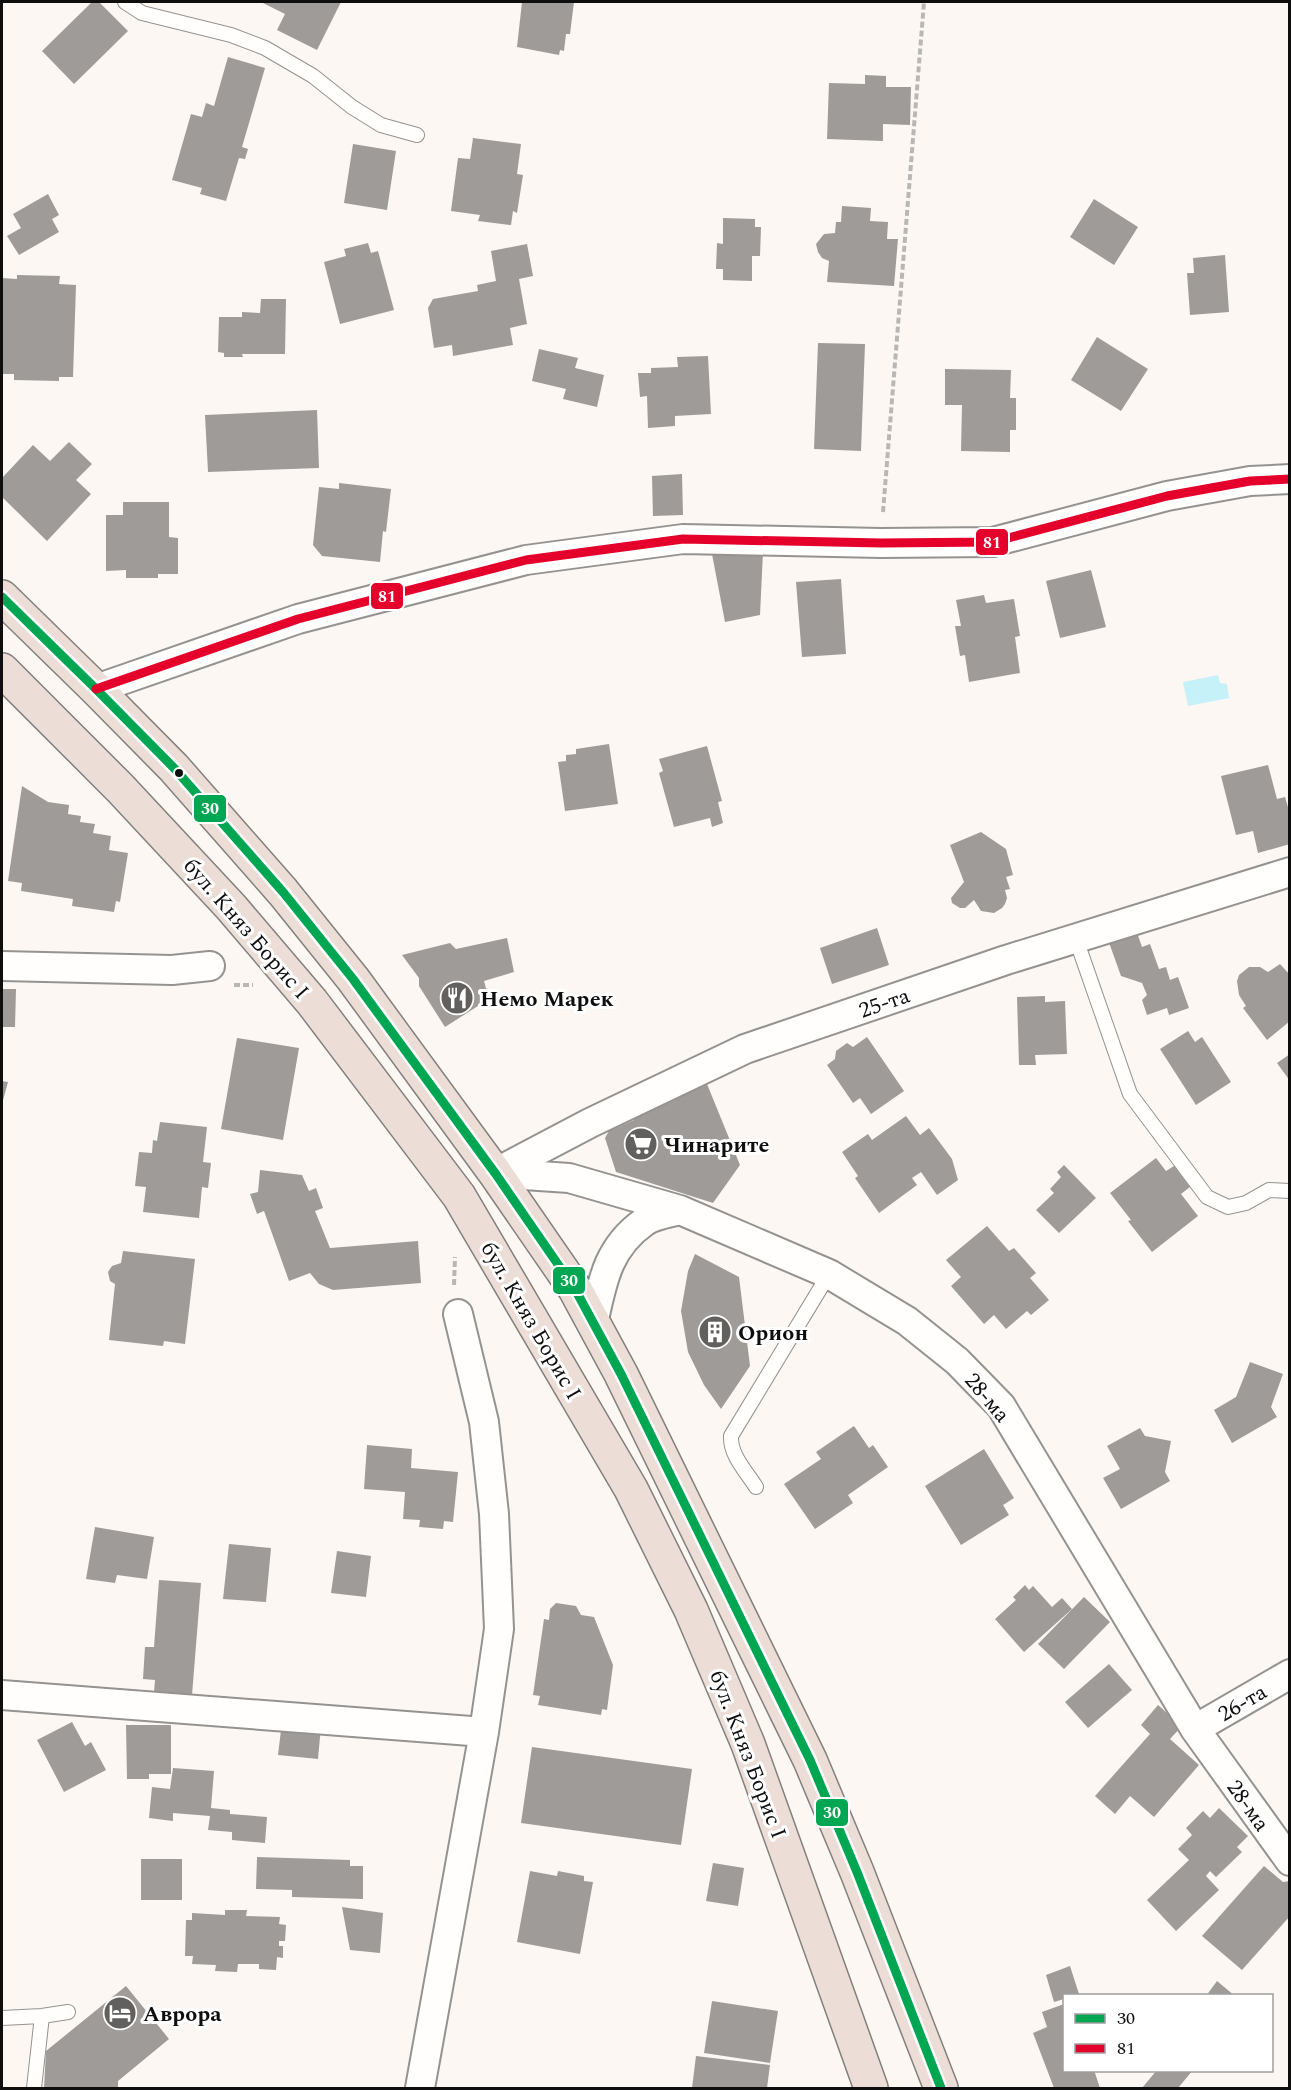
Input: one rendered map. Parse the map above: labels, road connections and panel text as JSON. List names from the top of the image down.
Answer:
{
  "streets": {
    "highway": ["бул. Княз Борис I"],
    "street": ["25-та", "28-ма", "26-та"]
  },
  "crossings": [
    ["бул. Княз Борис I", "25-та"],
    ["бул. Княз Борис I", "28-ма"],
    ["25-та", "28-ма"],
    ["28-ма", "26-та"]
  ],
  "places": {
    "restaurant": ["Немо Марек"],
    "supermarket": ["Чинарите"],
    "building": ["Орион"],
    "hotel": ["Аврора"]
  },
  "lines": ["transit line 81", "transit line 30"],
  "legend": ["30", "81"]
}
